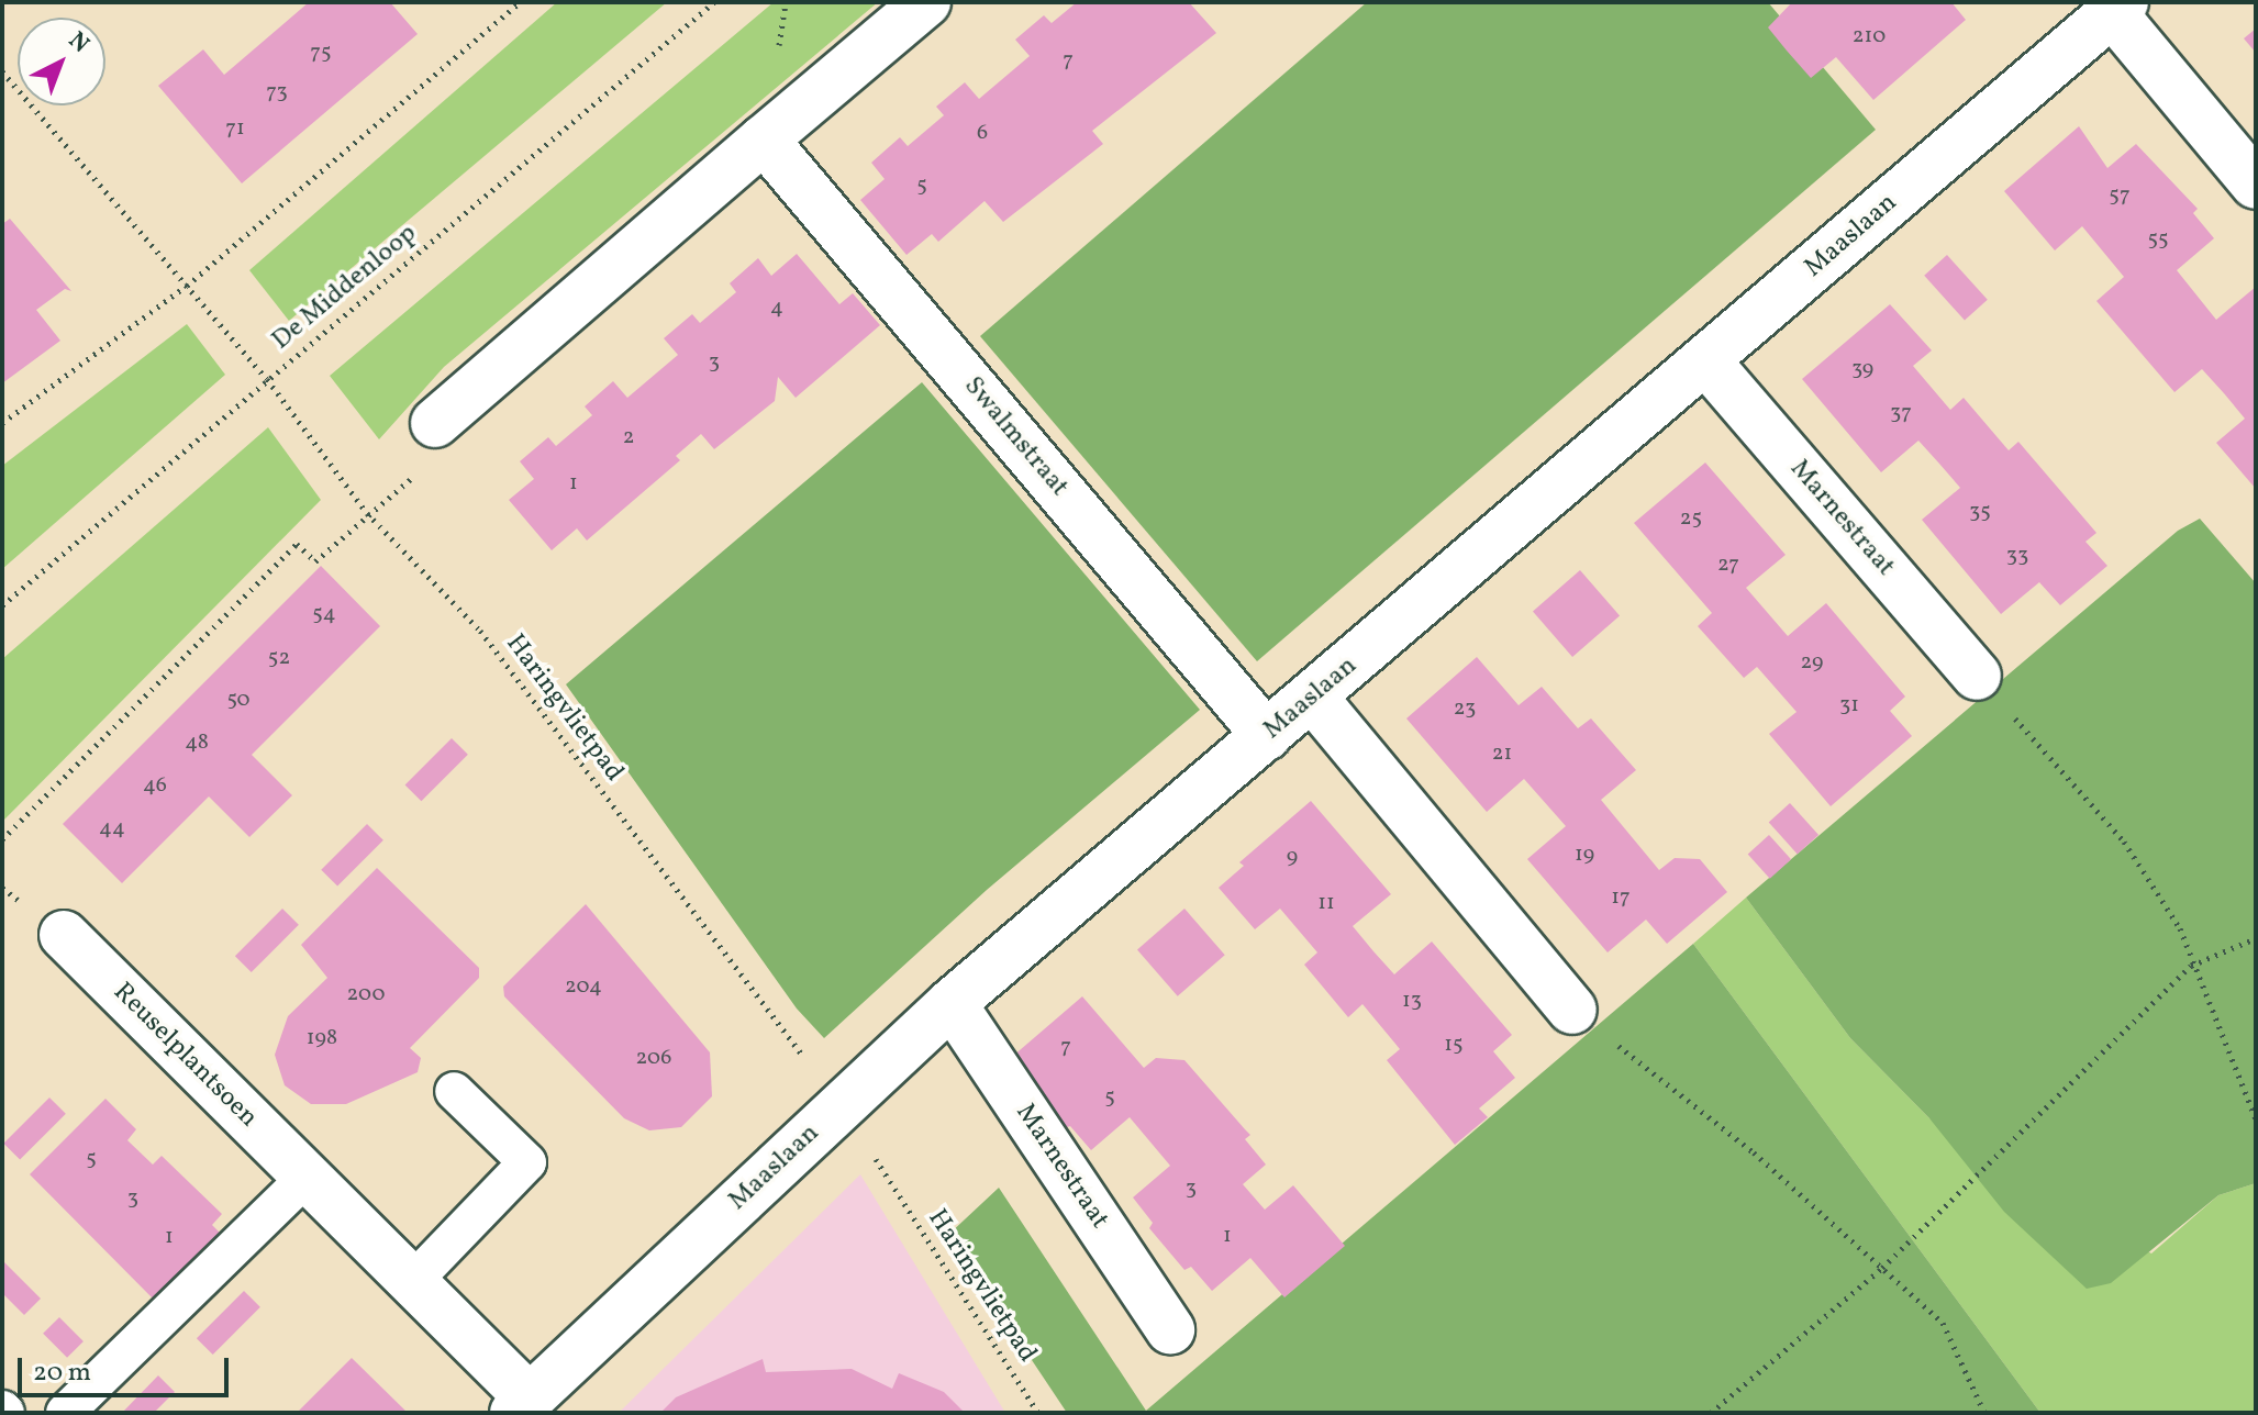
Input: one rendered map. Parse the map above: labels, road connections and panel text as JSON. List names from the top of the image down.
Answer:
{
  "streets": {
    "street": [
      "Maaslaan",
      "Swalmstraat",
      "Marnestraat",
      "Reuselplantsoen"
    ],
    "path": ["De Middenloop", "Haringvlietpad"]
  },
  "crossings": [
    ["Maaslaan", "Swalmstraat"],
    ["Maaslaan", "Marnestraat"],
    ["Maaslaan", "Haringvlietpad"],
    ["Maaslaan", "Reuselplantsoen"],
    ["De Middenloop", "Haringvlietpad"]
  ],
  "house_numbers": [
    "210",
    "75",
    "7",
    "73",
    "71",
    "6",
    "5",
    "57",
    "55",
    "4",
    "3",
    "39",
    "37",
    "2",
    "1",
    "35",
    "25",
    "33",
    "27",
    "54",
    "52",
    "29",
    "50",
    "31",
    "23",
    "48",
    "21",
    "46",
    "44",
    "19",
    "9",
    "17",
    "11",
    "204",
    "200",
    "13",
    "198",
    "15",
    "7",
    "206",
    "5",
    "5",
    "3",
    "3",
    "1",
    "1"
  ],
  "scale_bar": "20 m",
  "north": "top right"
}
